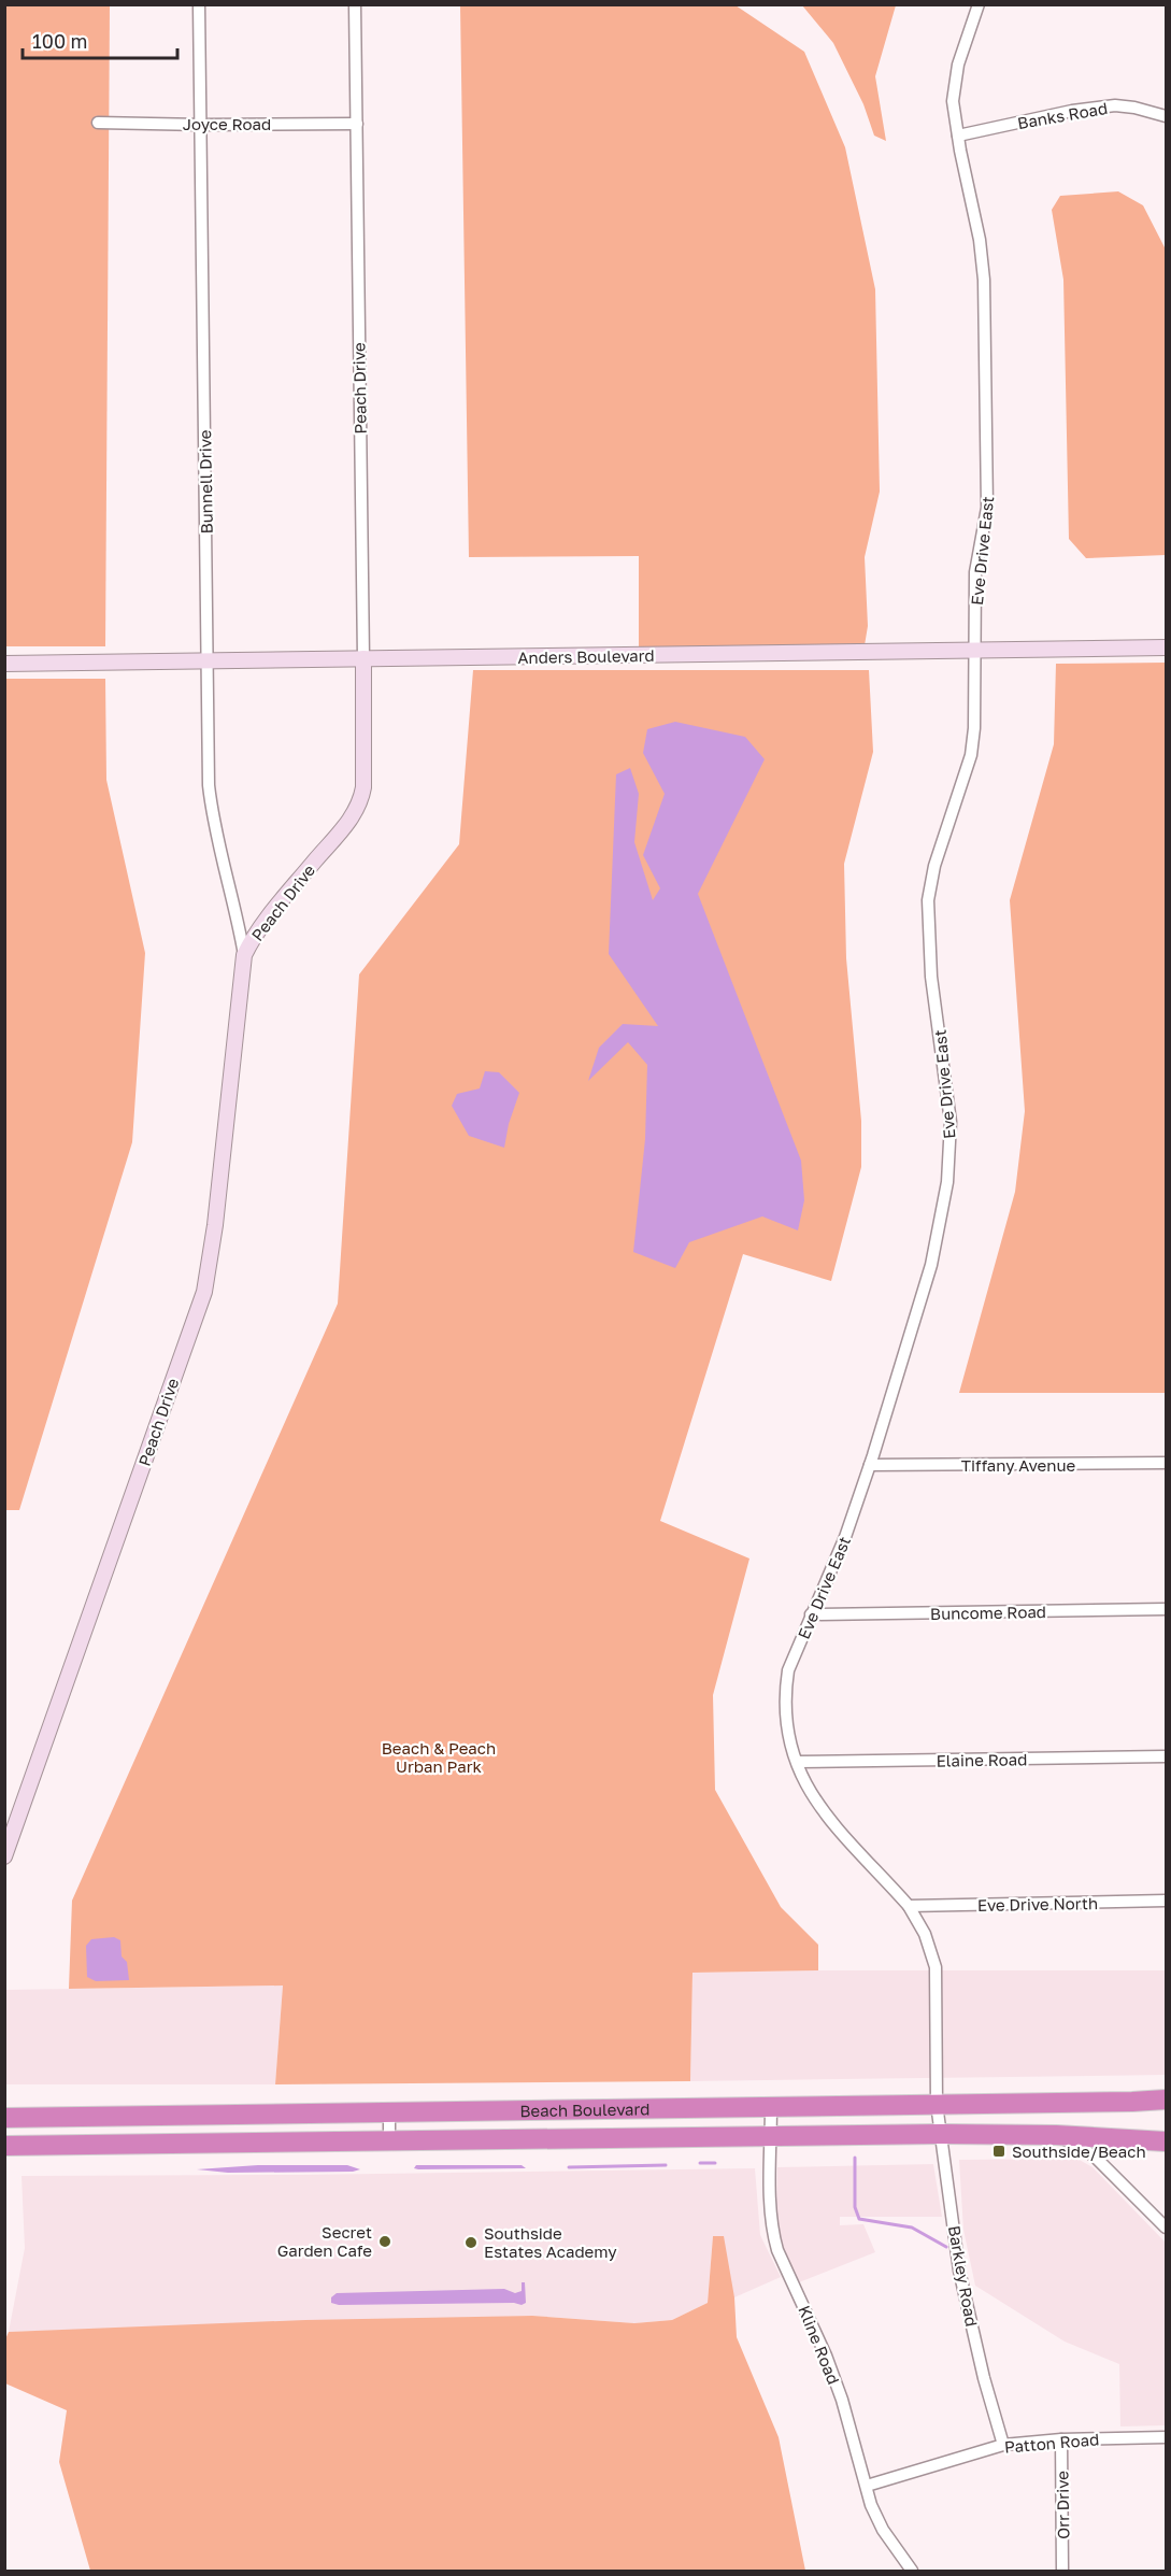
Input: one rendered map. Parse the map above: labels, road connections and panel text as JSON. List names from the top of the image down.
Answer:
{
  "streets": {
    "highway": ["Beach Boulevard"],
    "street": [
      "Banks Road",
      "Joyce Road",
      "Peach Drive",
      "Bunnell Drive",
      "Eve Drive East",
      "Anders Boulevard",
      "Tiffany Avenue",
      "Buncome Road",
      "Elaine Road",
      "Eve Drive North",
      "Barkley Road",
      "Kline Road",
      "Patton Road",
      "Orr Drive"
    ]
  },
  "crossings": [
    ["Banks Road", "Eve Drive East"],
    ["Joyce Road", "Peach Drive"],
    ["Joyce Road", "Bunnell Drive"],
    ["Peach Drive", "Bunnell Drive"],
    ["Peach Drive", "Anders Boulevard"],
    ["Bunnell Drive", "Anders Boulevard"],
    ["Eve Drive East", "Anders Boulevard"],
    ["Eve Drive East", "Tiffany Avenue"],
    ["Eve Drive East", "Buncome Road"],
    ["Eve Drive East", "Elaine Road"],
    ["Eve Drive East", "Eve Drive North"],
    ["Eve Drive East", "Beach Boulevard"],
    ["Eve Drive East", "Barkley Road"],
    ["Beach Boulevard", "Barkley Road"],
    ["Beach Boulevard", "Kline Road"],
    ["Barkley Road", "Patton Road"],
    ["Kline Road", "Patton Road"],
    ["Patton Road", "Orr Drive"]
  ],
  "parks": ["Beach & Peach Urban Park"],
  "places": {
    "transit": ["Southside/Beach"],
    "other": ["Secret Garden Cafe", "Southside Estates Academy"]
  },
  "scale_bar": "100 m"
}
